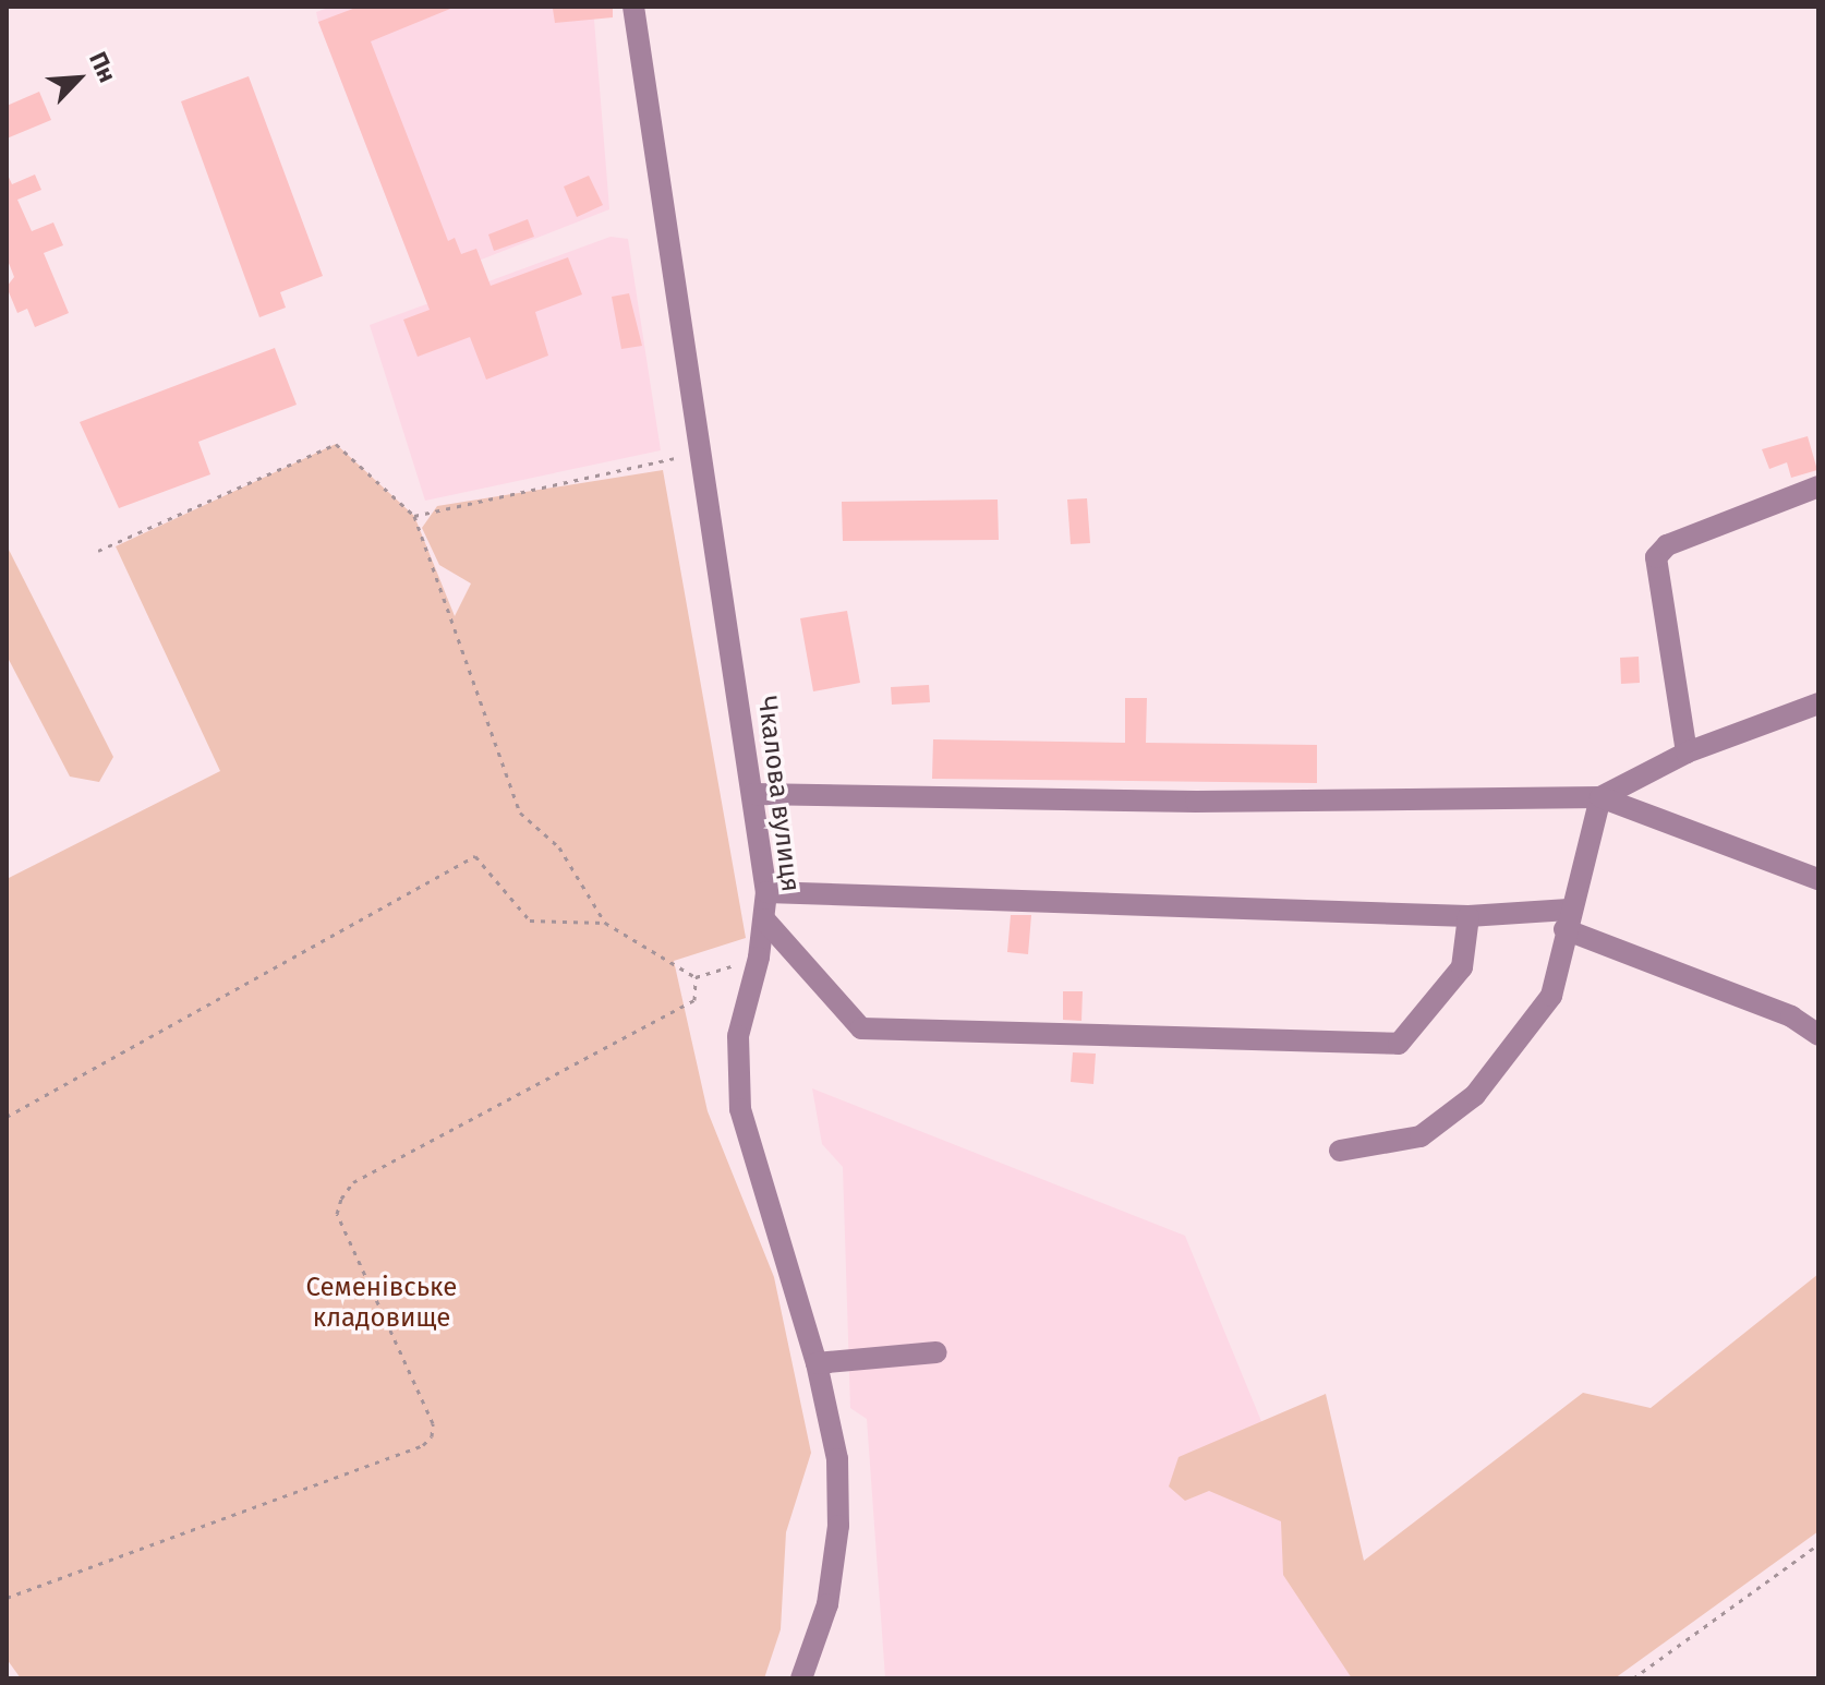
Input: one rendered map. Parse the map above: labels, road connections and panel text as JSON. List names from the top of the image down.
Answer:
{
  "streets": {
    "street": ["Чкалова вулиця"]
  },
  "parks": ["Семенівське кладовище"],
  "north": "top right"
}
